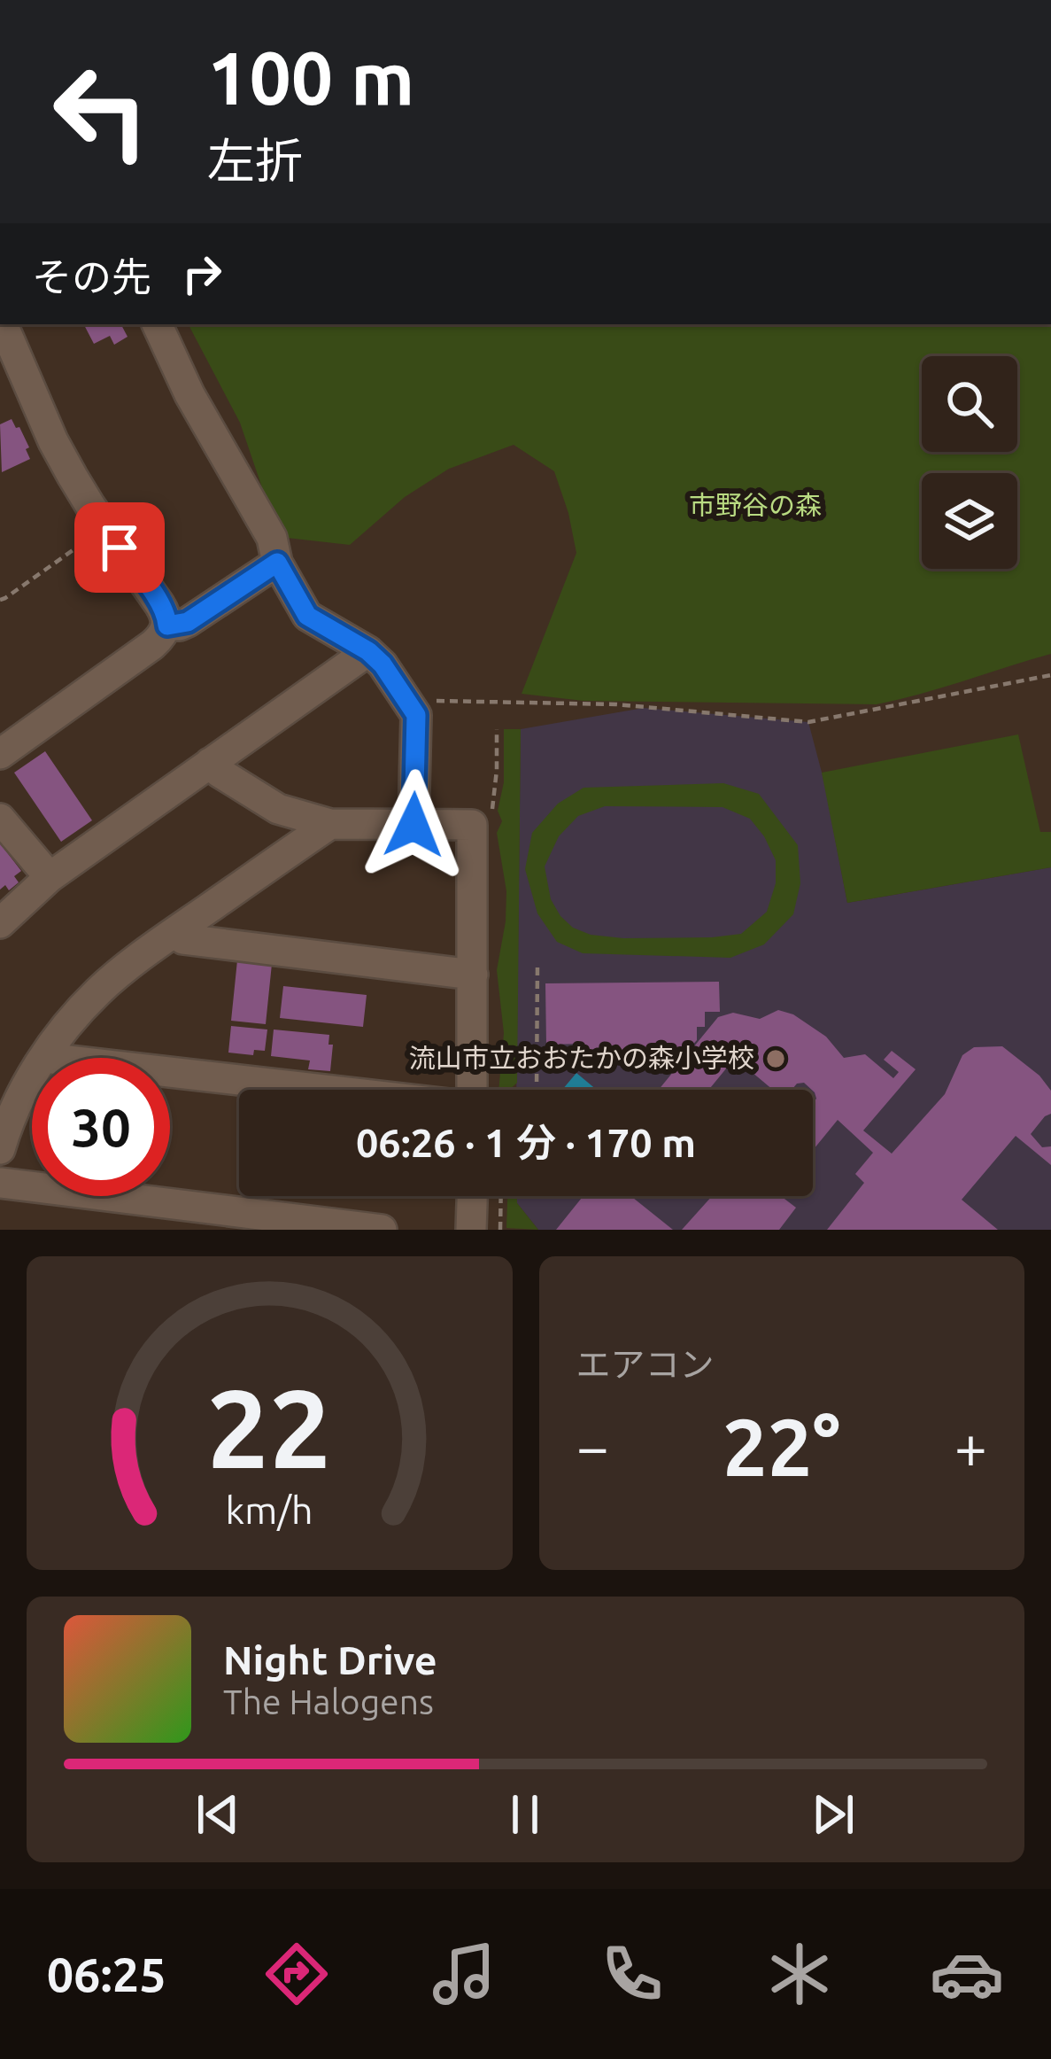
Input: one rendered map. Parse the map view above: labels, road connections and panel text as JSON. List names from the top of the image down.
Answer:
{
  "parks": ["市野谷の森"],
  "places": ["流山市立おおたかの森小学校"],
  "page": {
    "turn": ["100 m", "左折"],
    "then": "その先",
    "limit": "30",
    "trip": "06:26 · 1 分 · 170 m",
    "tile": "エアコン",
    "heat": ["−", "22°", "+"],
    "song": ["Night Drive", "The Halogens"],
    "tabs": "06:25",
    "gauge": ["22", "km/h"]
  }
}
